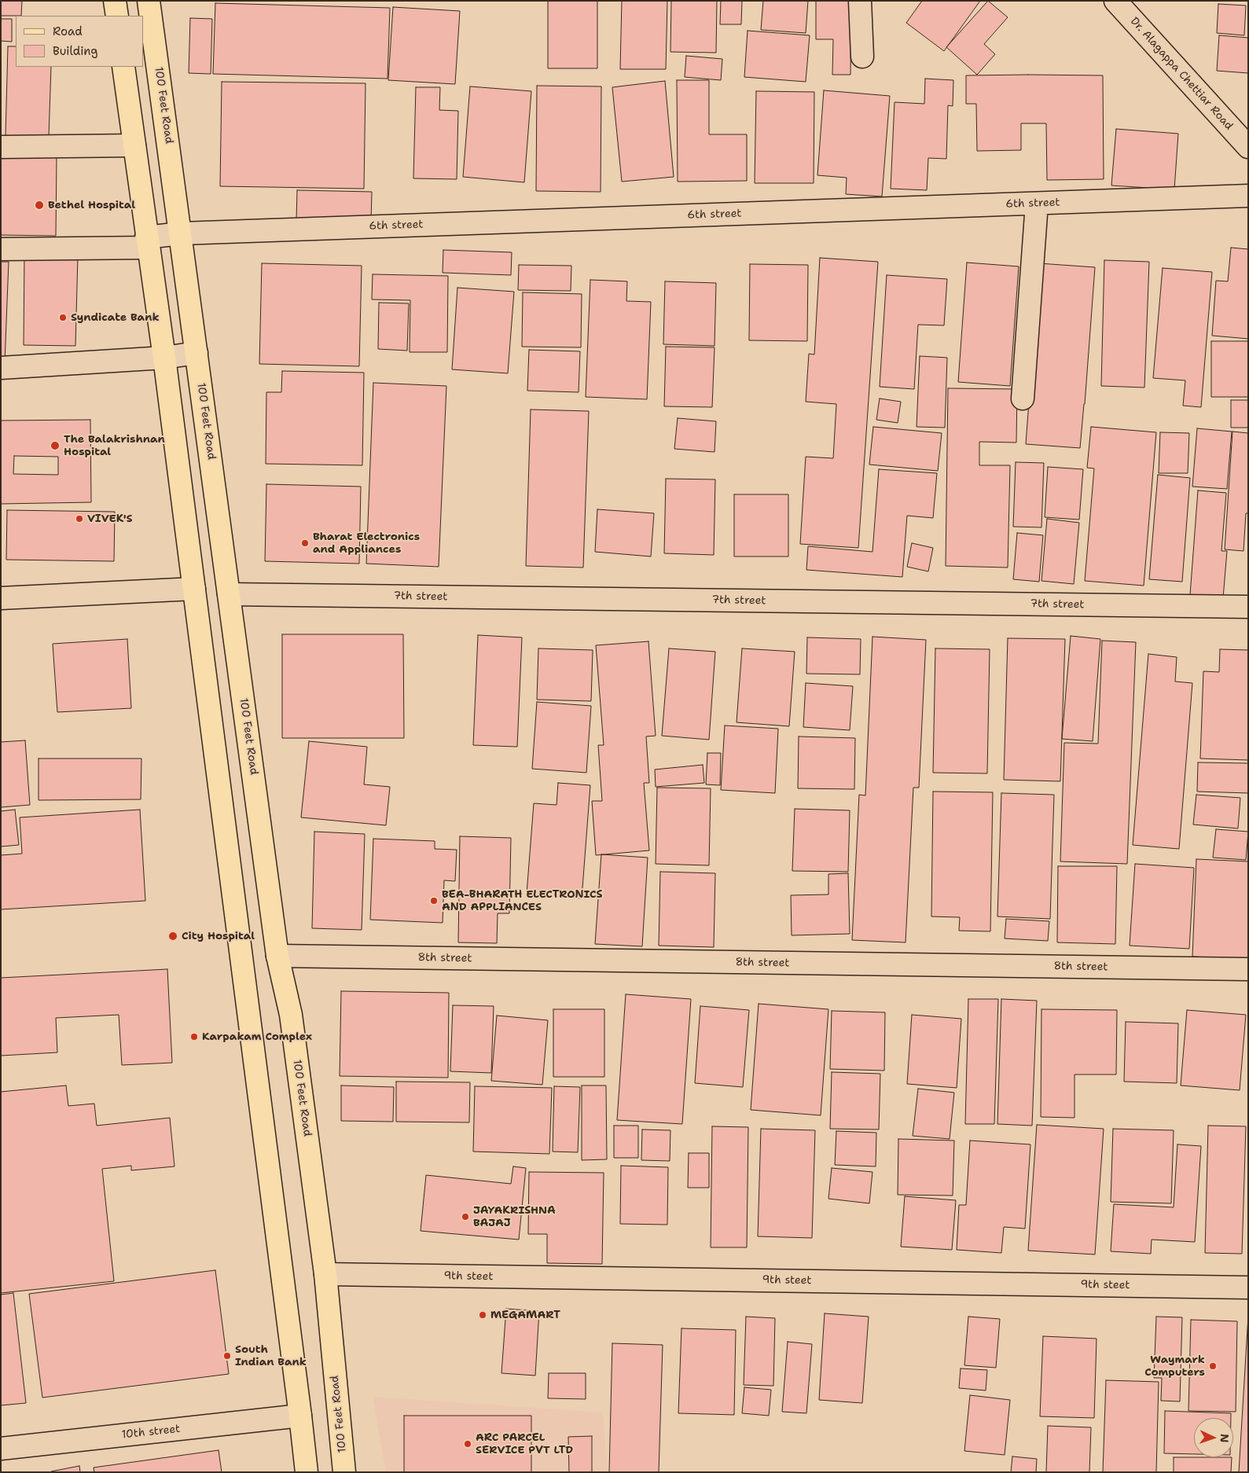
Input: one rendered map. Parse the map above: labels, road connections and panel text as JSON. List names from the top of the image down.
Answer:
{
  "streets": {
    "main road": ["100 Feet Road"],
    "street": [
      "Dr. Alagappa Chettiar Road",
      "6th street",
      "7th street",
      "8th street",
      "9th steet",
      "10th street"
    ]
  },
  "crossings": [
    ["100 Feet Road", "6th street"],
    ["100 Feet Road", "7th street"],
    ["100 Feet Road", "8th street"],
    ["100 Feet Road", "9th steet"]
  ],
  "places": [
    "Bethel Hospital",
    "Syndicate Bank",
    "The Balakrishnan Hospital",
    "VIVEK'S",
    "Bharat Electronics and Appliances",
    "BEA-BHARATH ELECTRONICS AND APPLIANCES",
    "City Hospital",
    "Karpakam Complex",
    "JAYAKRISHNA BAJAJ",
    "MEGAMART",
    "South Indian Bank",
    "Waymark Computers",
    "ARC PARCEL SERVICE PVT LTD"
  ],
  "legend": ["Road", "Building"],
  "north": "right"
}
